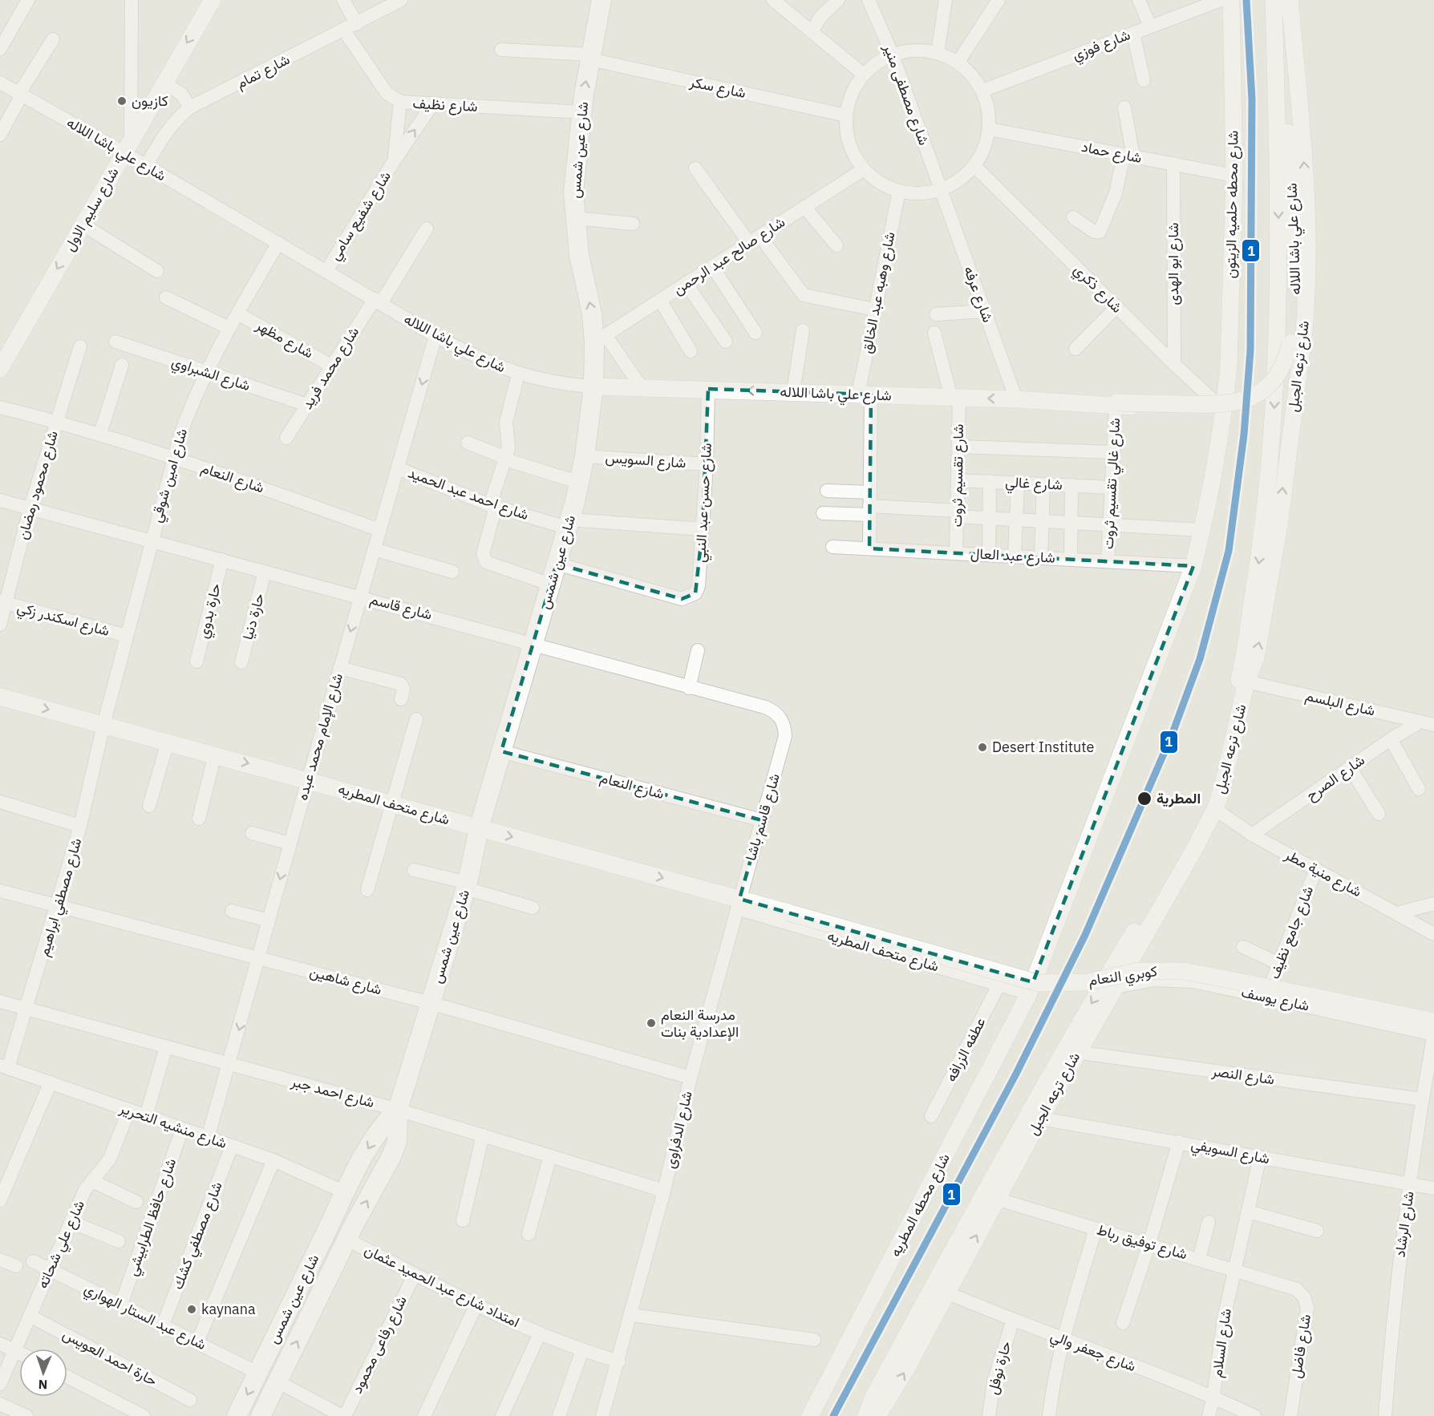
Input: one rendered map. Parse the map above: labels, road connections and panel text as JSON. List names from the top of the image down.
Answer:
{
  "streets": {
    "main road": ["شارع عين شمس"],
    "street": [
      "شارع فوزي",
      "شارع تمام",
      "شارع سكر",
      "شارع مصطفى منير",
      "شارع نظيف",
      "شارع علي باشا اللاله",
      "شارع حماد",
      "شارع محطه حلميه الزيتون",
      "شارع سليم الاول",
      "شارع شفيع سامي",
      "شارع صالح عبد الرحمن",
      "شارع ابو الهدى",
      "شارع ذكري",
      "شارع وهبه عبد الخالق",
      "شارع عرفه",
      "شارع مظهر",
      "شارع ترعه الجبل",
      "شارع محمد فريد",
      "شارع الشبراوي",
      "شارع السويس",
      "شارع امين شوقي",
      "شارع تقسيم ثروت",
      "شارع النعام",
      "شارع غالي",
      "شارع غالي تقسيم ثروت",
      "شارع محمود رمضان",
      "شارع احمد عبد الحميد",
      "شارع حسن عبد النبي",
      "شارع عبد العال",
      "شارع قاسم",
      "حارة بدوي",
      "حارة دنيا",
      "شارع اسكندر زكي",
      "شارع البلسم",
      "شارع الإمام محمد عبده",
      "شارع الصرح",
      "شارع متحف المطريه",
      "شارع قاسم باشا",
      "شارع منية مطر",
      "شارع مصطفي ابراهيم",
      "شارع جامع نظيف",
      "كوبري النعام",
      "شارع شاهين",
      "شارع يوسف",
      "عطفه الزرافه",
      "شارع النصر",
      "شارع احمد جبر",
      "شارع منشيه التحرير",
      "شارع الدفراوى",
      "شارع السويفي",
      "شارع محطه المطريه",
      "شارع حافظ الطرابيشي",
      "شارع الرشاد",
      "شارع مصطفي كشك",
      "شارع توفيق رباط",
      "شارع علي شحاته",
      "امتداد شارع عبد الحميد عثمان",
      "شارع عبد الستار الهواري",
      "شارع السلام",
      "شارع رفاعى محمود",
      "شارع فاضل",
      "شارع جعفر والي",
      "حارة احمد العويس",
      "حارة نوفل"
    ]
  },
  "crossings": [
    ["شارع تمام", "شارع نظيف"],
    ["شارع تمام", "شارع علي باشا اللاله"],
    ["شارع سكر", "شارع عين شمس"],
    ["شارع مصطفى منير", "شارع عرفه"],
    ["شارع نظيف", "شارع عين شمس"],
    ["شارع نظيف", "شارع شفيع سامي"],
    ["شارع علي باشا اللاله", "شارع عين شمس"],
    ["شارع علي باشا اللاله", "شارع محطه حلميه الزيتون"],
    ["شارع علي باشا اللاله", "شارع سليم الاول"],
    ["شارع علي باشا اللاله", "شارع شفيع سامي"],
    ["شارع علي باشا اللاله", "شارع ذكري"],
    ["شارع علي باشا اللاله", "شارع وهبه عبد الخالق"],
    ["شارع علي باشا اللاله", "شارع عرفه"],
    ["شارع علي باشا اللاله", "شارع ترعه الجبل"],
    ["شارع علي باشا اللاله", "شارع محمد فريد"],
    ["شارع علي باشا اللاله", "شارع امين شوقي"],
    ["شارع علي باشا اللاله", "شارع تقسيم ثروت"],
    ["شارع علي باشا اللاله", "شارع غالي تقسيم ثروت"],
    ["شارع علي باشا اللاله", "شارع حسن عبد النبي"],
    ["شارع علي باشا اللاله", "شارع الإمام محمد عبده"],
    ["شارع عين شمس", "شارع صالح عبد الرحمن"],
    ["شارع عين شمس", "شارع السويس"],
    ["شارع عين شمس", "شارع النعام"],
    ["شارع عين شمس", "شارع احمد عبد الحميد"],
    ["شارع عين شمس", "شارع حسن عبد النبي"],
    ["شارع عين شمس", "شارع قاسم"],
    ["شارع عين شمس", "شارع متحف المطريه"],
    ["شارع عين شمس", "شارع شاهين"],
    ["شارع عين شمس", "شارع احمد جبر"],
    ["شارع عين شمس", "شارع منشيه التحرير"],
    ["شارع عين شمس", "امتداد شارع عبد الحميد عثمان"],
    ["شارع عين شمس", "شارع عبد الستار الهواري"],
    ["شارع حماد", "شارع محطه حلميه الزيتون"],
    ["شارع حماد", "شارع ابو الهدى"],
    ["شارع محطه حلميه الزيتون", "شارع ذكري"],
    ["شارع محطه حلميه الزيتون", "شارع عبد العال"],
    ["شارع محطه حلميه الزيتون", "شارع محطه المطريه"],
    ["شارع ابو الهدى", "شارع ذكري"],
    ["شارع وهبه عبد الخالق", "شارع عبد العال"],
    ["شارع مظهر", "شارع محمد فريد"],
    ["شارع مظهر", "شارع امين شوقي"],
    ["شارع ترعه الجبل", "شارع البلسم"],
    ["شارع ترعه الجبل", "شارع منية مطر"],
    ["شارع ترعه الجبل", "شارع يوسف"],
    ["شارع ترعه الجبل", "شارع النصر"],
    ["شارع ترعه الجبل", "شارع السويفي"],
    ["شارع ترعه الجبل", "شارع توفيق رباط"],
    ["شارع ترعه الجبل", "شارع جعفر والي"],
    ["شارع محمد فريد", "شارع الشبراوي"],
    ["شارع الشبراوي", "شارع امين شوقي"],
    ["شارع السويس", "شارع حسن عبد النبي"],
    ["شارع امين شوقي", "شارع النعام"],
    ["شارع امين شوقي", "شارع قاسم"],
    ["شارع امين شوقي", "شارع اسكندر زكي"],
    ["شارع امين شوقي", "شارع متحف المطريه"],
    ["شارع امين شوقي", "شارع مصطفي ابراهيم"],
    ["شارع تقسيم ثروت", "شارع غالي"],
    ["شارع تقسيم ثروت", "شارع عبد العال"],
    ["شارع النعام", "شارع محمود رمضان"],
    ["شارع النعام", "شارع الإمام محمد عبده"],
    ["شارع النعام", "شارع قاسم باشا"],
    ["شارع غالي", "شارع غالي تقسيم ثروت"],
    ["شارع غالي تقسيم ثروت", "شارع عبد العال"],
    ["شارع محمود رمضان", "شارع قاسم"],
    ["شارع محمود رمضان", "شارع اسكندر زكي"],
    ["شارع احمد عبد الحميد", "شارع حسن عبد النبي"],
    ["شارع احمد عبد الحميد", "شارع الإمام محمد عبده"],
    ["شارع عبد العال", "شارع محطه المطريه"],
    ["شارع قاسم", "حارة بدوي"],
    ["شارع قاسم", "حارة دنيا"],
    ["شارع قاسم", "شارع الإمام محمد عبده"],
    ["شارع قاسم", "شارع قاسم باشا"],
    ["شارع البلسم", "شارع الصرح"],
    ["شارع الإمام محمد عبده", "شارع متحف المطريه"],
    ["شارع الإمام محمد عبده", "شارع شاهين"],
    ["شارع الإمام محمد عبده", "شارع احمد جبر"],
    ["شارع الإمام محمد عبده", "شارع منشيه التحرير"],
    ["شارع الصرح", "شارع منية مطر"],
    ["شارع متحف المطريه", "شارع قاسم باشا"],
    ["شارع متحف المطريه", "شارع مصطفي ابراهيم"],
    ["شارع متحف المطريه", "كوبري النعام"],
    ["شارع متحف المطريه", "عطفه الزرافه"],
    ["شارع متحف المطريه", "شارع الدفراوى"],
    ["شارع متحف المطريه", "شارع محطه المطريه"],
    ["شارع قاسم باشا", "شارع الدفراوى"],
    ["شارع منية مطر", "شارع جامع نظيف"],
    ["شارع مصطفي ابراهيم", "شارع شاهين"],
    ["شارع مصطفي ابراهيم", "شارع احمد جبر"],
    ["شارع مصطفي ابراهيم", "شارع منشيه التحرير"],
    ["شارع جامع نظيف", "شارع يوسف"],
    ["شارع شاهين", "شارع الدفراوى"],
    ["شارع يوسف", "شارع الرشاد"],
    ["شارع النصر", "شارع الرشاد"],
    ["شارع احمد جبر", "شارع الدفراوى"],
    ["شارع منشيه التحرير", "شارع حافظ الطرابيشي"],
    ["شارع منشيه التحرير", "شارع مصطفي كشك"],
    ["شارع منشيه التحرير", "شارع علي شحاته"],
    ["شارع الدفراوى", "امتداد شارع عبد الحميد عثمان"],
    ["شارع السويفي", "شارع الرشاد"],
    ["شارع السويفي", "شارع السلام"],
    ["شارع حافظ الطرابيشي", "شارع عبد الستار الهواري"],
    ["شارع مصطفي كشك", "شارع عبد الستار الهواري"],
    ["شارع توفيق رباط", "شارع السلام"],
    ["شارع توفيق رباط", "شارع فاضل"],
    ["شارع علي شحاته", "شارع عبد الستار الهواري"],
    ["شارع علي شحاته", "حارة احمد العويس"],
    ["امتداد شارع عبد الحميد عثمان", "شارع رفاعى محمود"],
    ["شارع السلام", "شارع جعفر والي"],
    ["شارع جعفر والي", "حارة نوفل"]
  ],
  "one_way": ["شارع سليم الاول"],
  "places": [
    "كازيون",
    "Desert Institute",
    "المطرية",
    "مدرسة النعام الإعدادية بنات",
    "kaynana"
  ],
  "lines": ["transit line 1"],
  "north": "bottom"
}
